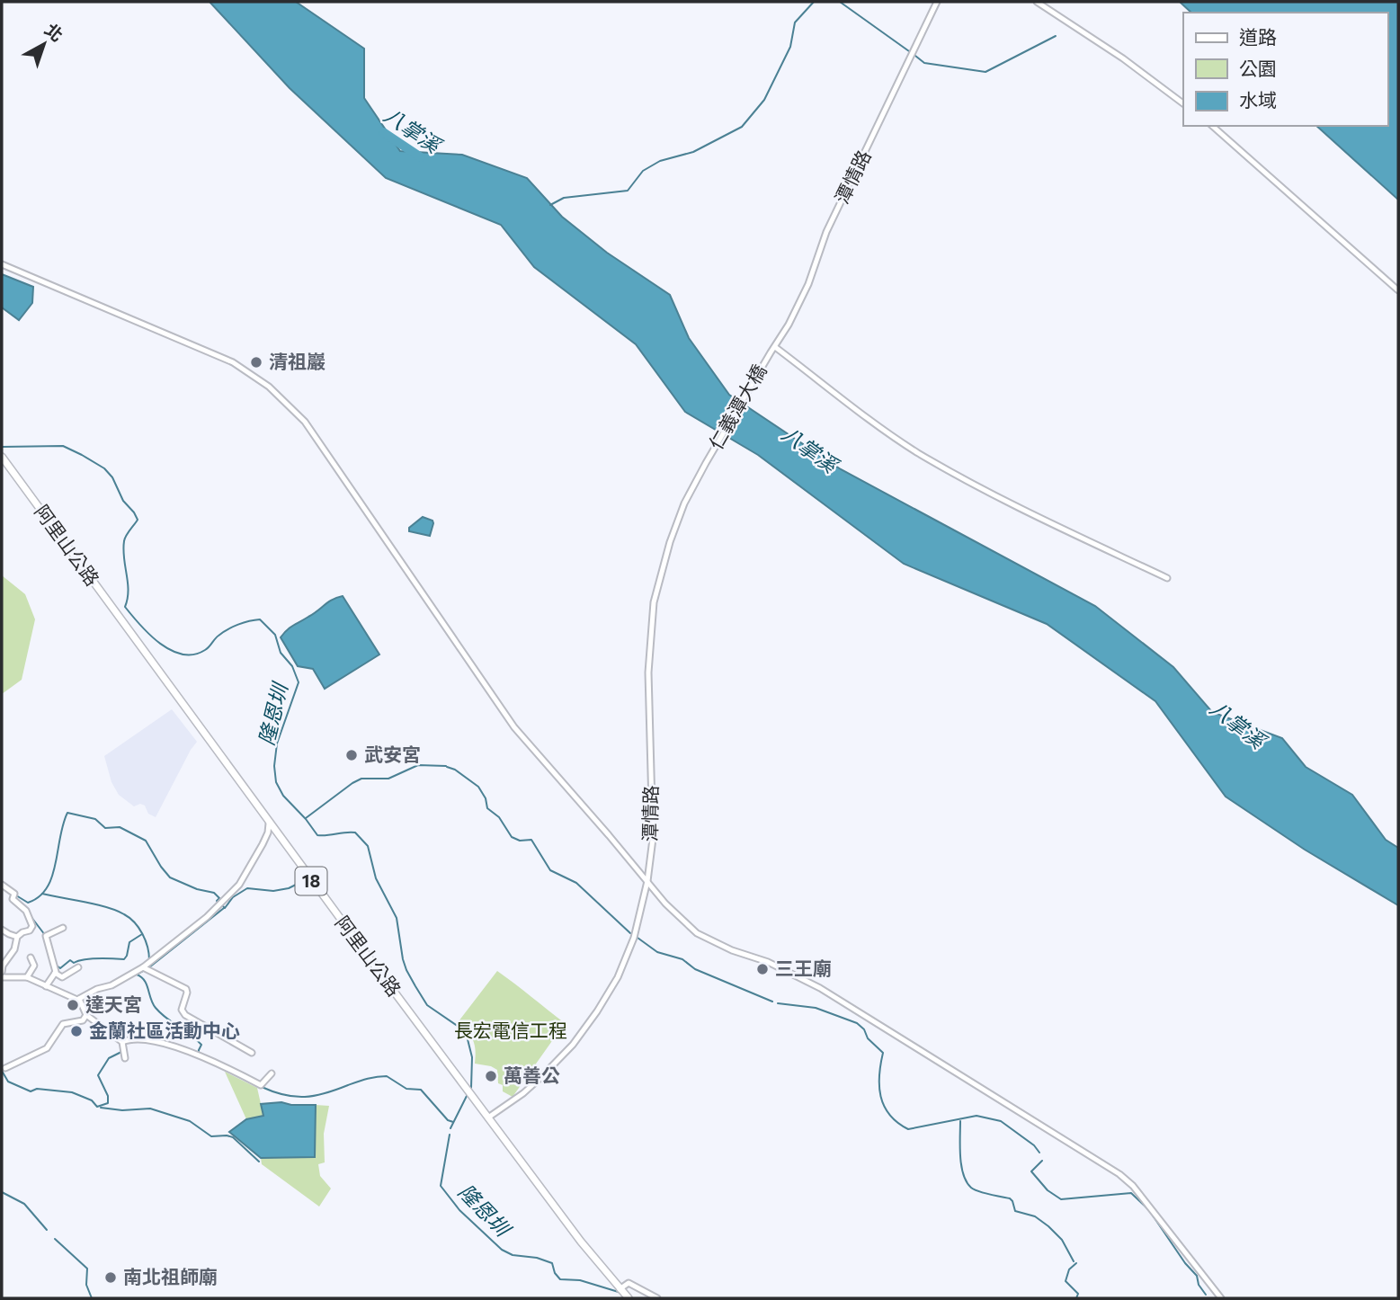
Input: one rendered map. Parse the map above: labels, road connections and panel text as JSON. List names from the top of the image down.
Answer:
{
  "streets": {
    "main road": ["阿里山公路", "18"],
    "street": ["潭情路", "仁義潭大橋"]
  },
  "crossings": [
    ["潭情路", "仁義潭大橋"],
    ["潭情路", "阿里山公路"]
  ],
  "water": ["八掌溪", "隆恩圳"],
  "parks": ["長宏電信工程"],
  "places": [
    "清祖巖",
    "武安宮",
    "三王廟",
    "達天宮",
    "金蘭社區活動中心",
    "萬善公",
    "南北祖師廟"
  ],
  "legend": ["道路", "公園", "水域"],
  "north": "top right"
}
